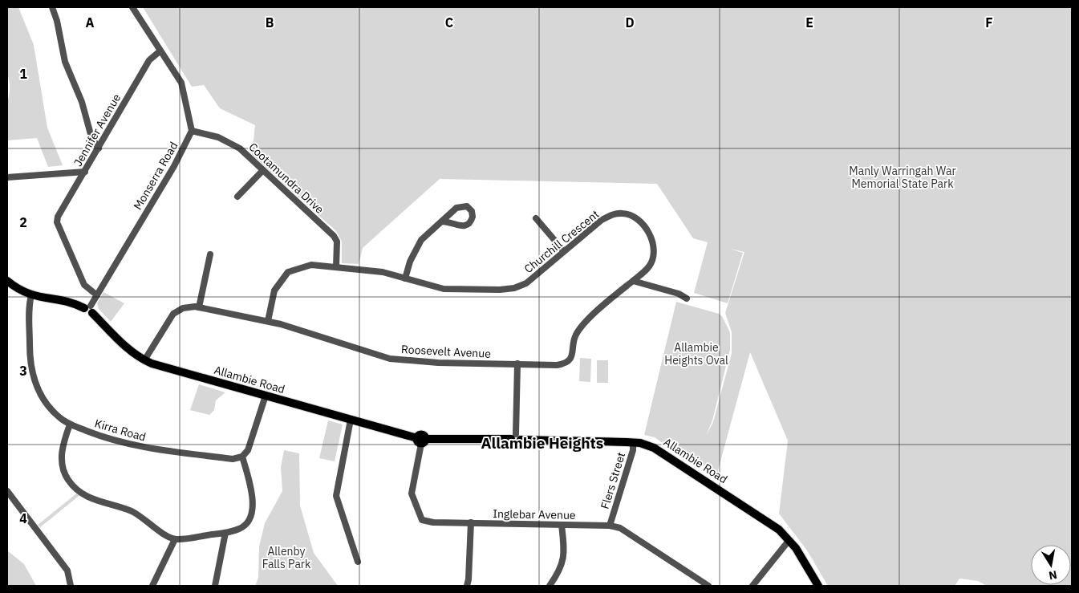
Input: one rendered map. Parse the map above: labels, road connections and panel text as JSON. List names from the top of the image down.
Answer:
{
  "streets": {
    "main road": ["Allambie Road"],
    "street": [
      "Jennifer Avenue",
      "Monserra Road",
      "Cootamundra Drive",
      "Churchill Crescent",
      "Roosevelt Avenue",
      "Kirra Road",
      "Flers Street",
      "Inglebar Avenue"
    ]
  },
  "crossings": [
    ["Jennifer Avenue", "Monserra Road"],
    ["Monserra Road", "Cootamundra Drive"],
    ["Monserra Road", "Allambie Road"],
    ["Cootamundra Drive", "Churchill Crescent"],
    ["Churchill Crescent", "Roosevelt Avenue"],
    ["Roosevelt Avenue", "Allambie Road"],
    ["Allambie Road", "Kirra Road"],
    ["Allambie Road", "Flers Street"],
    ["Allambie Road", "Inglebar Avenue"],
    ["Flers Street", "Inglebar Avenue"]
  ],
  "districts": ["Allambie Heights"],
  "parks": ["Manly Warringah War Memorial State Park", "Allambie Heights Oval", "Allenby Falls Park"],
  "north": "bottom",
  "grid": {
    "columns": [
      "A",
      "B",
      "C",
      "D",
      "E",
      "F"
    ],
    "rows": [
      "1",
      "2",
      "3",
      "4"
    ]
  }
}
